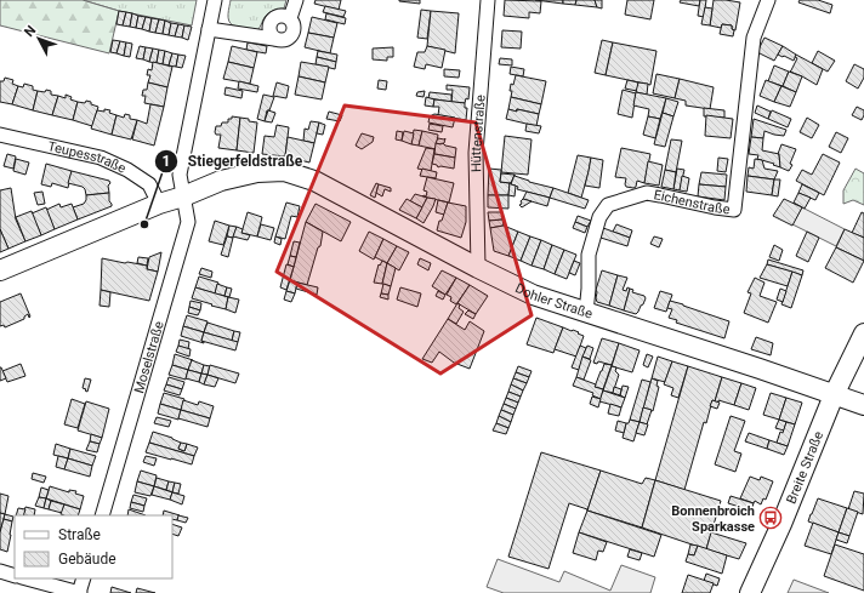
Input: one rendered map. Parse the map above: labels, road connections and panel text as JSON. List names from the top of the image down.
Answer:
{
  "streets": {
    "main road": ["Dohler Straße", "Breite Straße"],
    "street": [
      "Hüttenstraße",
      "Teupesstraße",
      "Eichenstraße",
      "Moselstraße"
    ]
  },
  "crossings": [
    ["Hüttenstraße", "Dohler Straße"],
    ["Teupesstraße", "Dohler Straße"],
    ["Eichenstraße", "Dohler Straße"],
    ["Dohler Straße", "Moselstraße"],
    ["Dohler Straße", "Breite Straße"]
  ],
  "places": {
    "other": ["Stiegerfeldstraße"],
    "bus stop": ["Bonnenbroich Sparkasse"]
  },
  "legend": ["Straße", "Gebäude"],
  "north": "top left"
}
